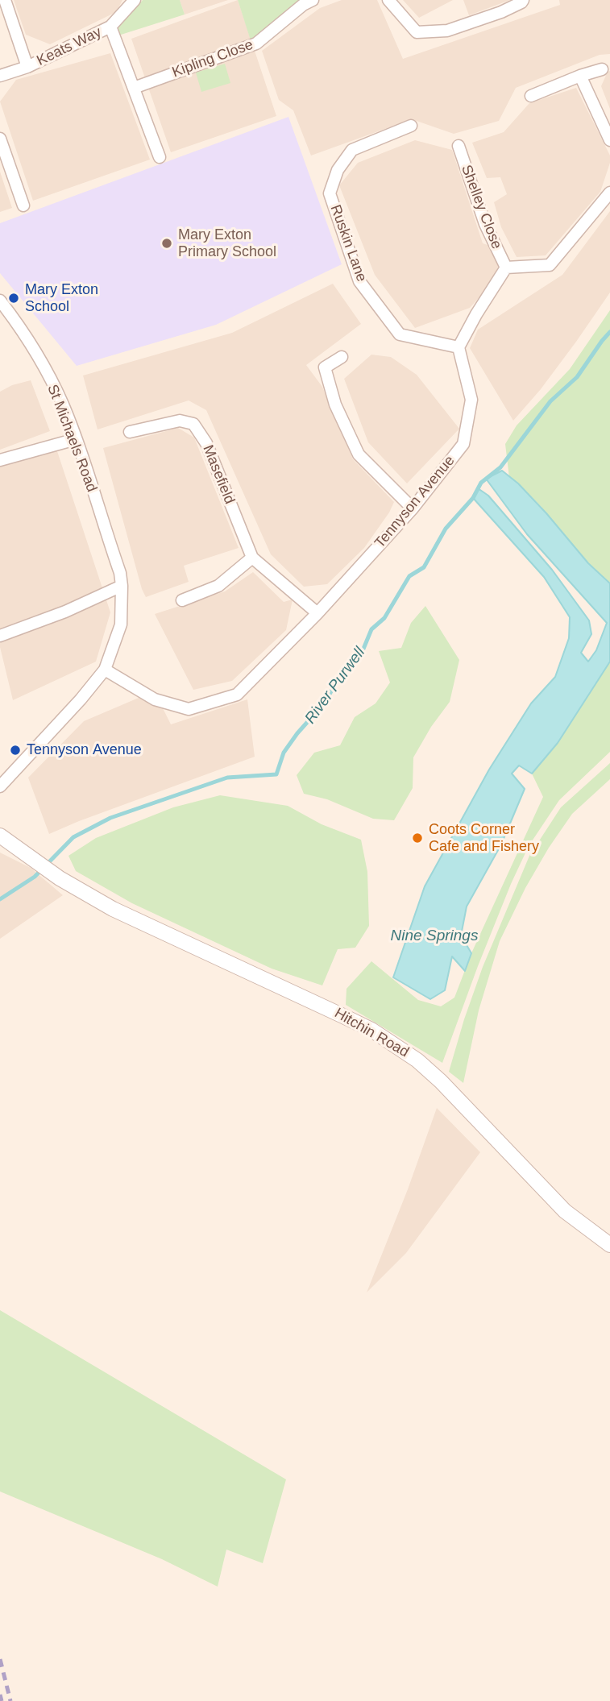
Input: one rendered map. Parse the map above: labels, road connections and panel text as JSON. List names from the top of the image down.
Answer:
{
  "streets": {
    "street": [
      "Keats Way",
      "Kipling Close",
      "Shelley Close",
      "Ruskin Lane",
      "St Michaels Road",
      "Masefield",
      "Tennyson Avenue",
      "Hitchin Road"
    ]
  },
  "crossings": [
    ["Ruskin Lane", "Tennyson Avenue"],
    ["St Michaels Road", "Tennyson Avenue"],
    ["Masefield", "Tennyson Avenue"]
  ],
  "water": ["River Purwell", "Nine Springs"],
  "places": [
    "Mary Exton Primary School",
    "Mary Exton School",
    "Tennyson Avenue",
    "Coots Corner Cafe and Fishery"
  ]
}
